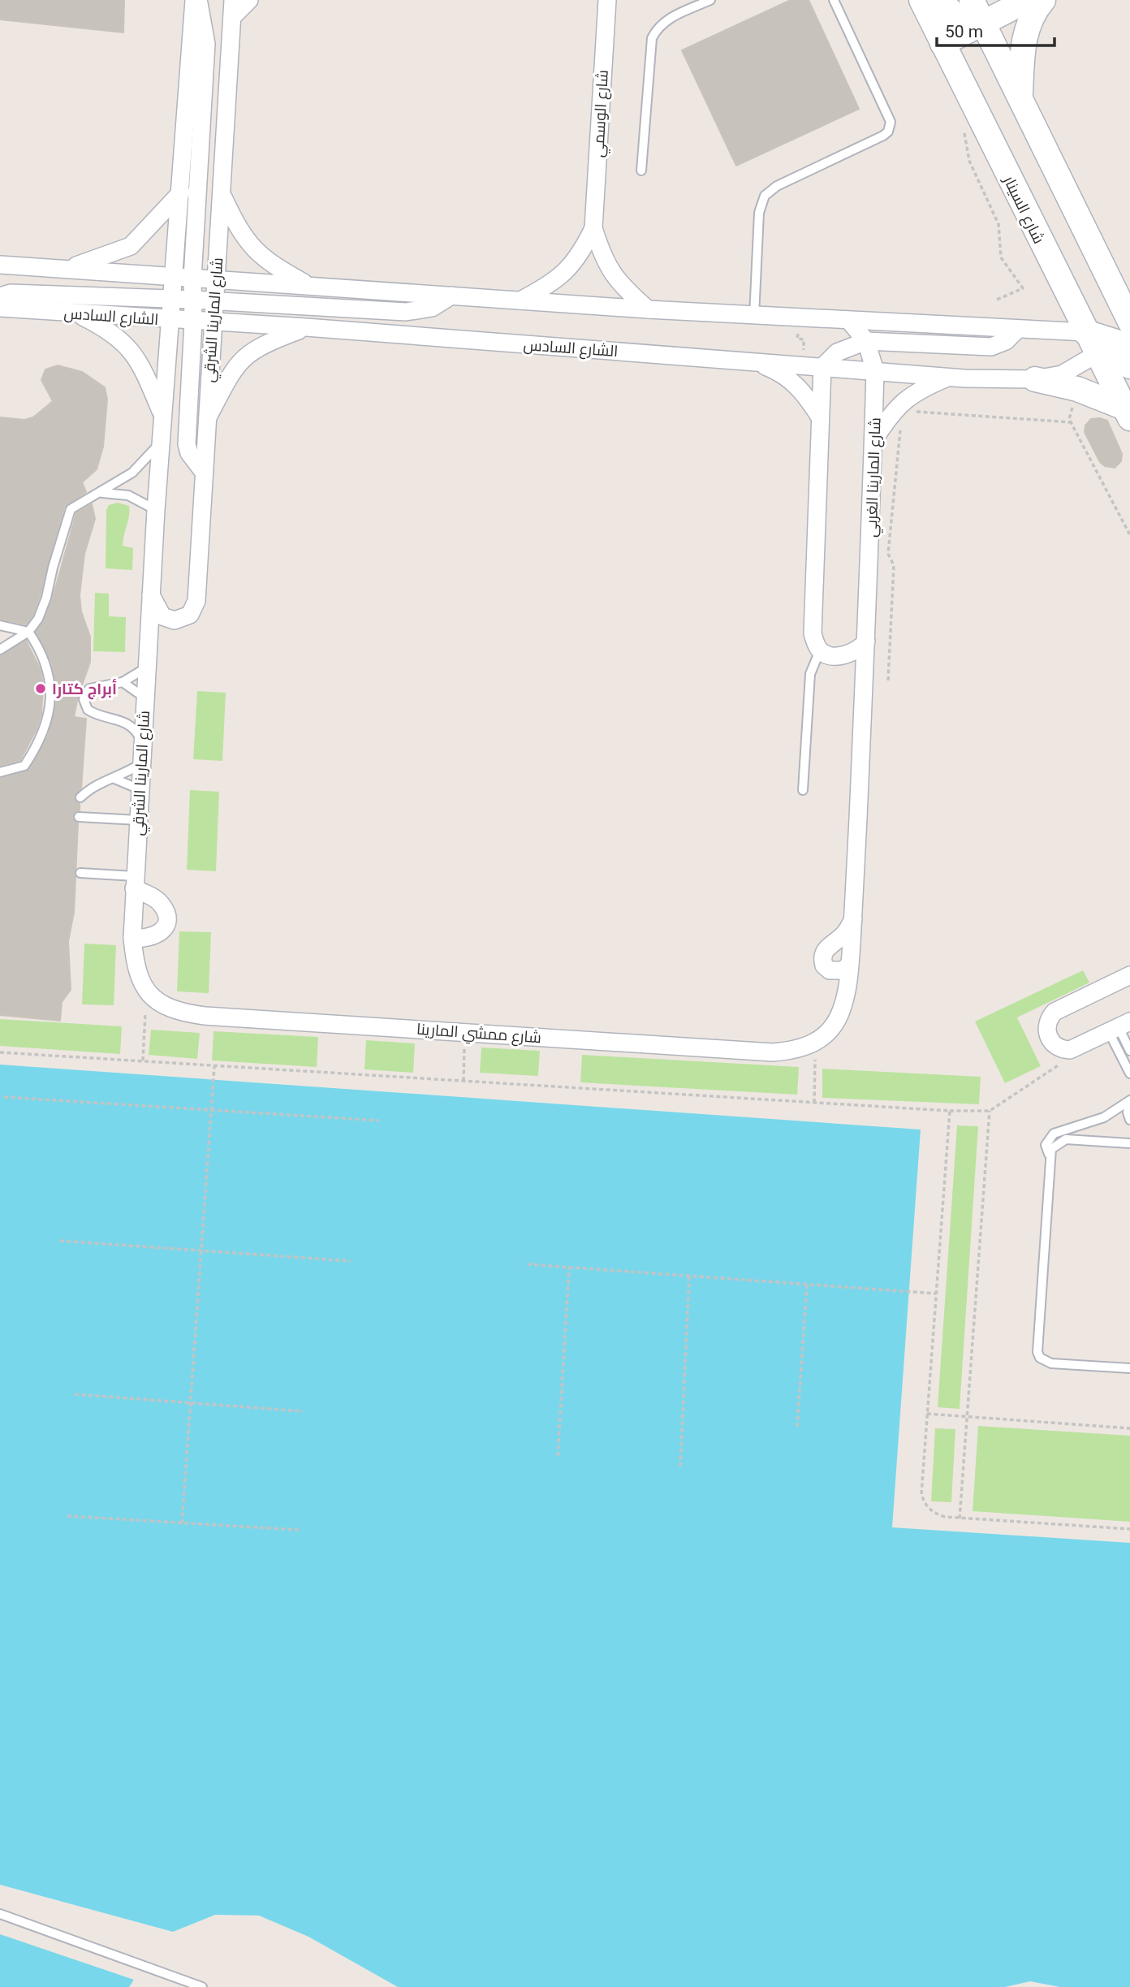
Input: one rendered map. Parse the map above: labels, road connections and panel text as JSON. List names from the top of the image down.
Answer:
{
  "streets": {
    "street": [
      "شارع الوسمي",
      "شارع السينار",
      "الشارع السادس",
      "شارع المارينا الشرقي",
      "شارع المارينا الغربي",
      "شارع ممشي المارينا"
    ]
  },
  "crossings": [
    ["الشارع السادس", "شارع المارينا الشرقي"],
    ["الشارع السادس", "شارع المارينا الغربي"],
    ["شارع المارينا الشرقي", "شارع ممشي المارينا"],
    ["شارع المارينا الغربي", "شارع ممشي المارينا"]
  ],
  "places": ["أبراج كتارا"],
  "scale_bar": "50 m"
}
